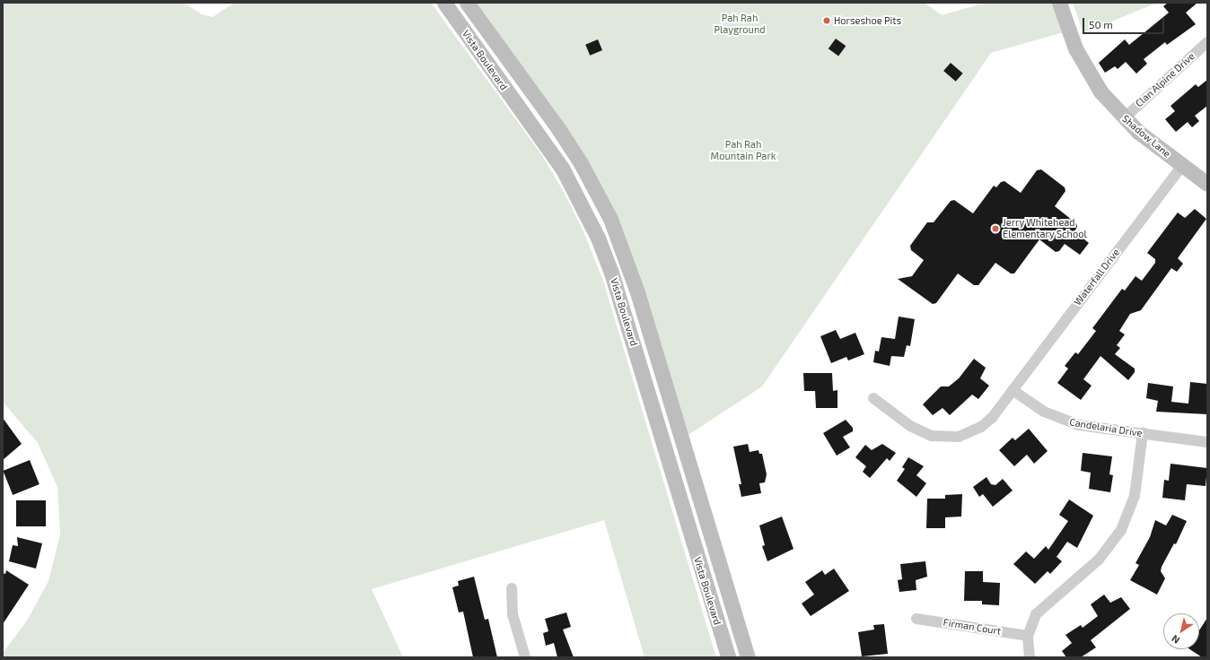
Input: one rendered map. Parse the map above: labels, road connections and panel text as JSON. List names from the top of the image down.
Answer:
{
  "streets": {
    "main road": ["Vista Boulevard", "Shadow Lane"],
    "street": [
      "Clan Alpine Drive",
      "Waterfall Drive",
      "Candelaria Drive",
      "Firman Court"
    ]
  },
  "crossings": [
    ["Clan Alpine Drive", "Shadow Lane"],
    ["Shadow Lane", "Waterfall Drive"],
    ["Waterfall Drive", "Candelaria Drive"]
  ],
  "parks": ["Pah Rah Playground", "Pah Rah Mountain Park"],
  "places": ["Horseshoe Pits", "Jerry Whitehead Elementary School"],
  "scale_bar": "50 m",
  "north": "bottom left"
}
